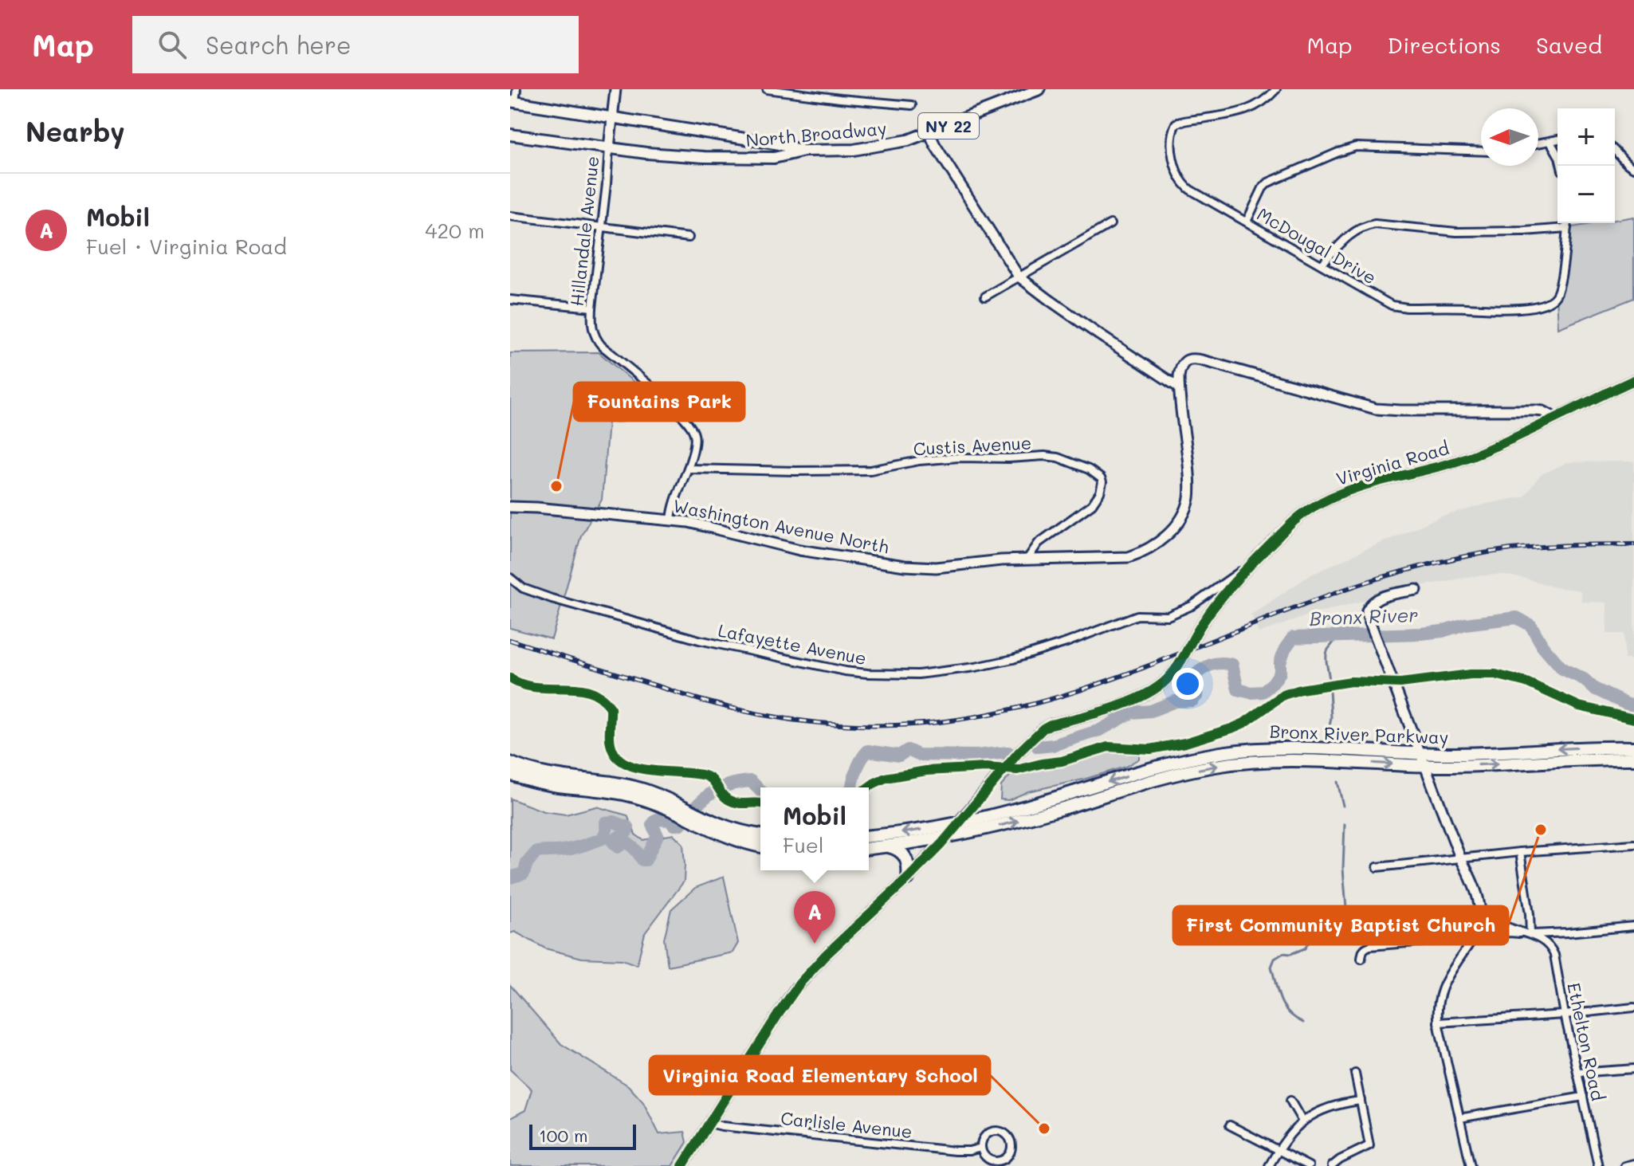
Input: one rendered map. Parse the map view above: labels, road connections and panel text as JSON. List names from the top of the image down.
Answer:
{
  "streets": {
    "highway": ["Bronx River Parkway"],
    "main road": ["NY 22", "North Broadway"],
    "street": [
      "Hillandale Avenue",
      "McDougal Drive",
      "Custis Avenue",
      "Virginia Road",
      "Washington Avenue North",
      "Lafayette Avenue",
      "Ethelton Road",
      "Carlisle Avenue"
    ]
  },
  "crossings": [
    ["NY 22", "North Broadway"],
    ["NY 22", "Hillandale Avenue"],
    ["North Broadway", "Hillandale Avenue"],
    ["Hillandale Avenue", "Custis Avenue"],
    ["Hillandale Avenue", "Washington Avenue North"],
    ["Custis Avenue", "Washington Avenue North"],
    ["Virginia Road", "Washington Avenue North"],
    ["Virginia Road", "Lafayette Avenue"],
    ["Virginia Road", "Bronx River Parkway"],
    ["Virginia Road", "Carlisle Avenue"]
  ],
  "water": ["Bronx River"],
  "places": ["Fountains Park", "First Community Baptist Church", "Virginia Road Elementary School"],
  "scale_bar": "100 m",
  "north": "left",
  "page": {
    "header": "Map",
    "search": "Search here",
    "nav": ["Map", "Directions", "Saved"],
    "heading": "Nearby",
    "map_buttons": ["+", "−"],
    "list": [
      {
        "mark": "A",
        "name": "Mobil",
        "note": "Fuel · Virginia Road",
        "value": "420 m"
      }
    ],
    "popup": ["Mobil", "Fuel"],
    "pins": "A",
    "scale": "100 m"
  }
}
